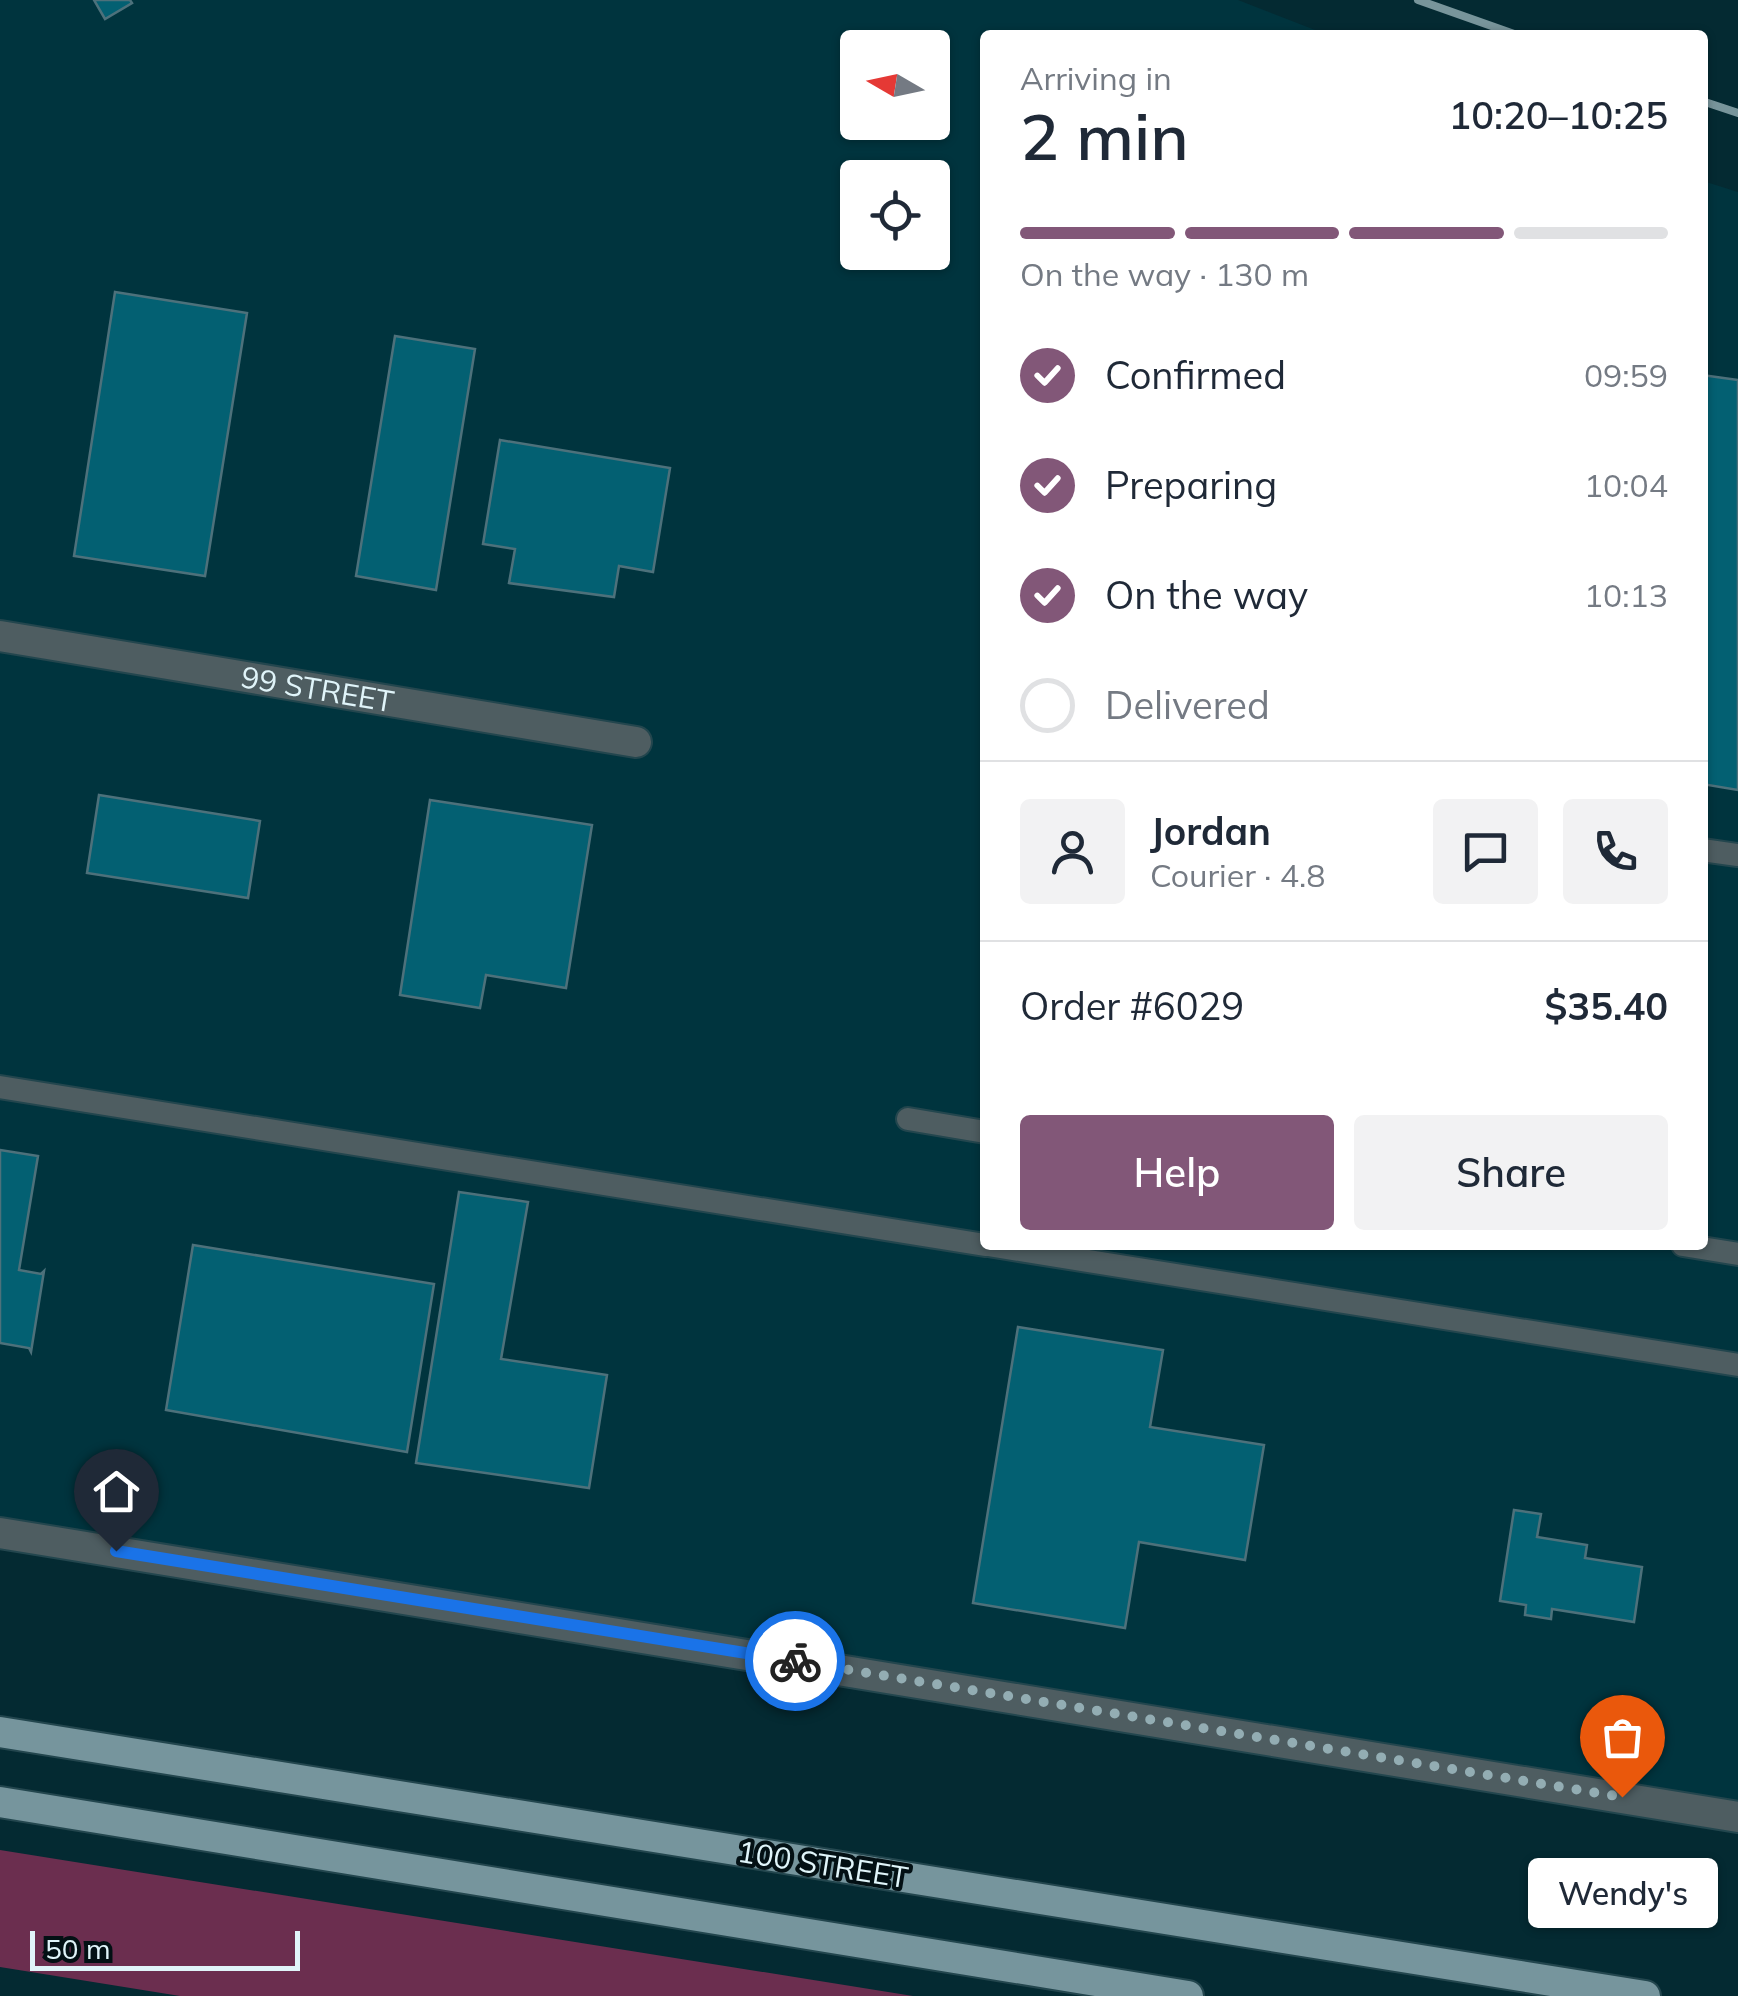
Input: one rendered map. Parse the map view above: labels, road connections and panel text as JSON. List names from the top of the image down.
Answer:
{
  "streets": {
    "main road": ["100 STREET"],
    "street": ["99 STREET"]
  },
  "places": ["Wendy's"],
  "scale_bar": "50 m",
  "north": "left",
  "page": {
    "heading": ["2 min", "Arriving in", "10:20–10:25"],
    "panel": [
      "Jordan",
      "Courier · 4.8",
      "Order #6029",
      "$35.40"
    ],
    "bar": "On the way · 130 m",
    "list": [
      ["Confirmed", "09:59"],
      ["Preparing", "10:04"],
      ["On the way", "10:13"],
      "Delivered"
    ],
    "buttons": ["Help", "Share"],
    "bubble": "Wendy's",
    "scale": "50 m"
  }
}
